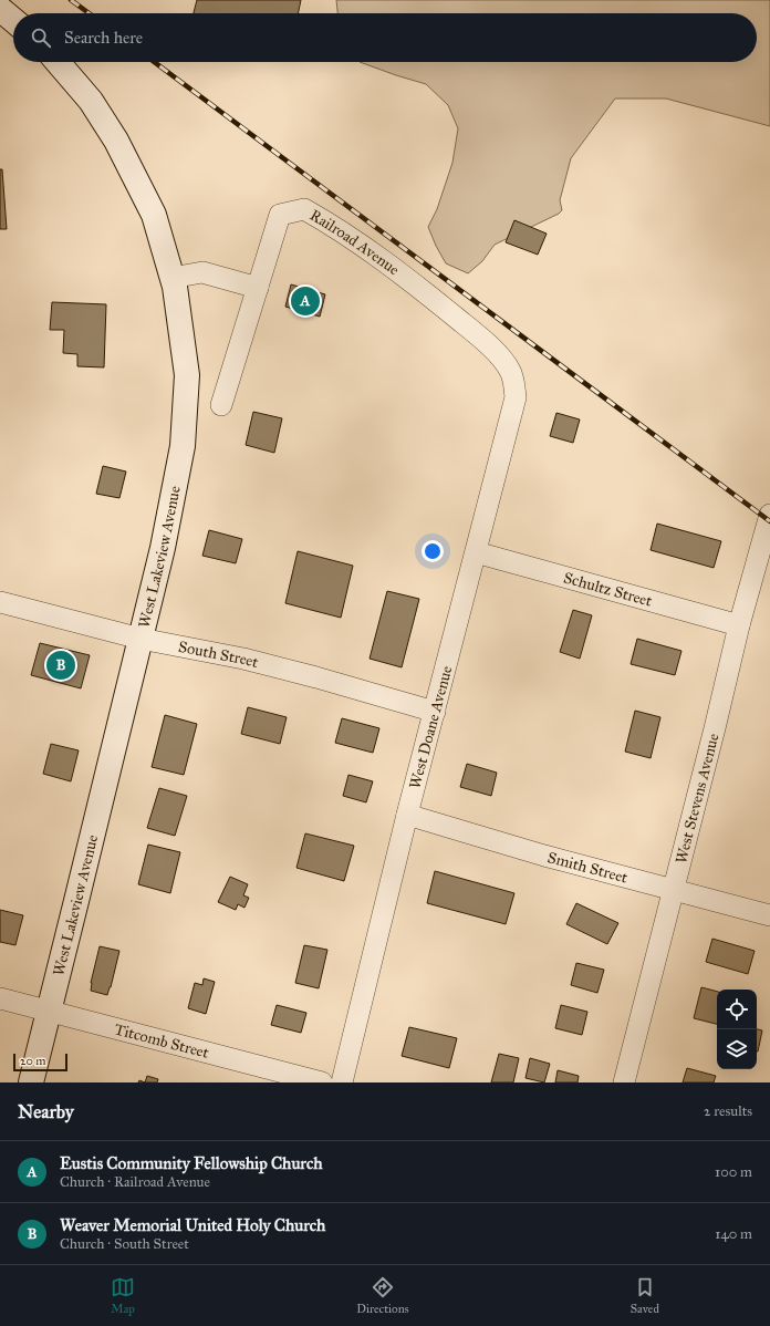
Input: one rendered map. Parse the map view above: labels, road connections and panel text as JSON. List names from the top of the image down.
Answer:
{
  "streets": {
    "street": [
      "Railroad Avenue",
      "West Lakeview Avenue",
      "Schultz Street",
      "South Street",
      "West Doane Avenue",
      "West Stevens Avenue",
      "Smith Street",
      "Titcomb Street"
    ]
  },
  "crossings": [
    ["Railroad Avenue", "West Doane Avenue"],
    ["West Lakeview Avenue", "South Street"],
    ["West Lakeview Avenue", "Titcomb Street"],
    ["Schultz Street", "West Doane Avenue"],
    ["Schultz Street", "West Stevens Avenue"],
    ["South Street", "West Doane Avenue"],
    ["West Doane Avenue", "Smith Street"],
    ["West Stevens Avenue", "Smith Street"]
  ],
  "scale_bar": "20 m",
  "page": {
    "search": "Search here",
    "pins": ["A", "B"],
    "scale": "20 m",
    "heading": ["Nearby", "2 results"],
    "list": [
      {
        "mark": "A",
        "name": "Eustis Community Fellowship Church",
        "note": "Church · Railroad Avenue",
        "value": "100 m"
      },
      {
        "mark": "B",
        "name": "Weaver Memorial United Holy Church",
        "note": "Church · South Street",
        "value": "140 m"
      }
    ],
    "nav": ["Map", "Directions", "Saved"]
  }
}
